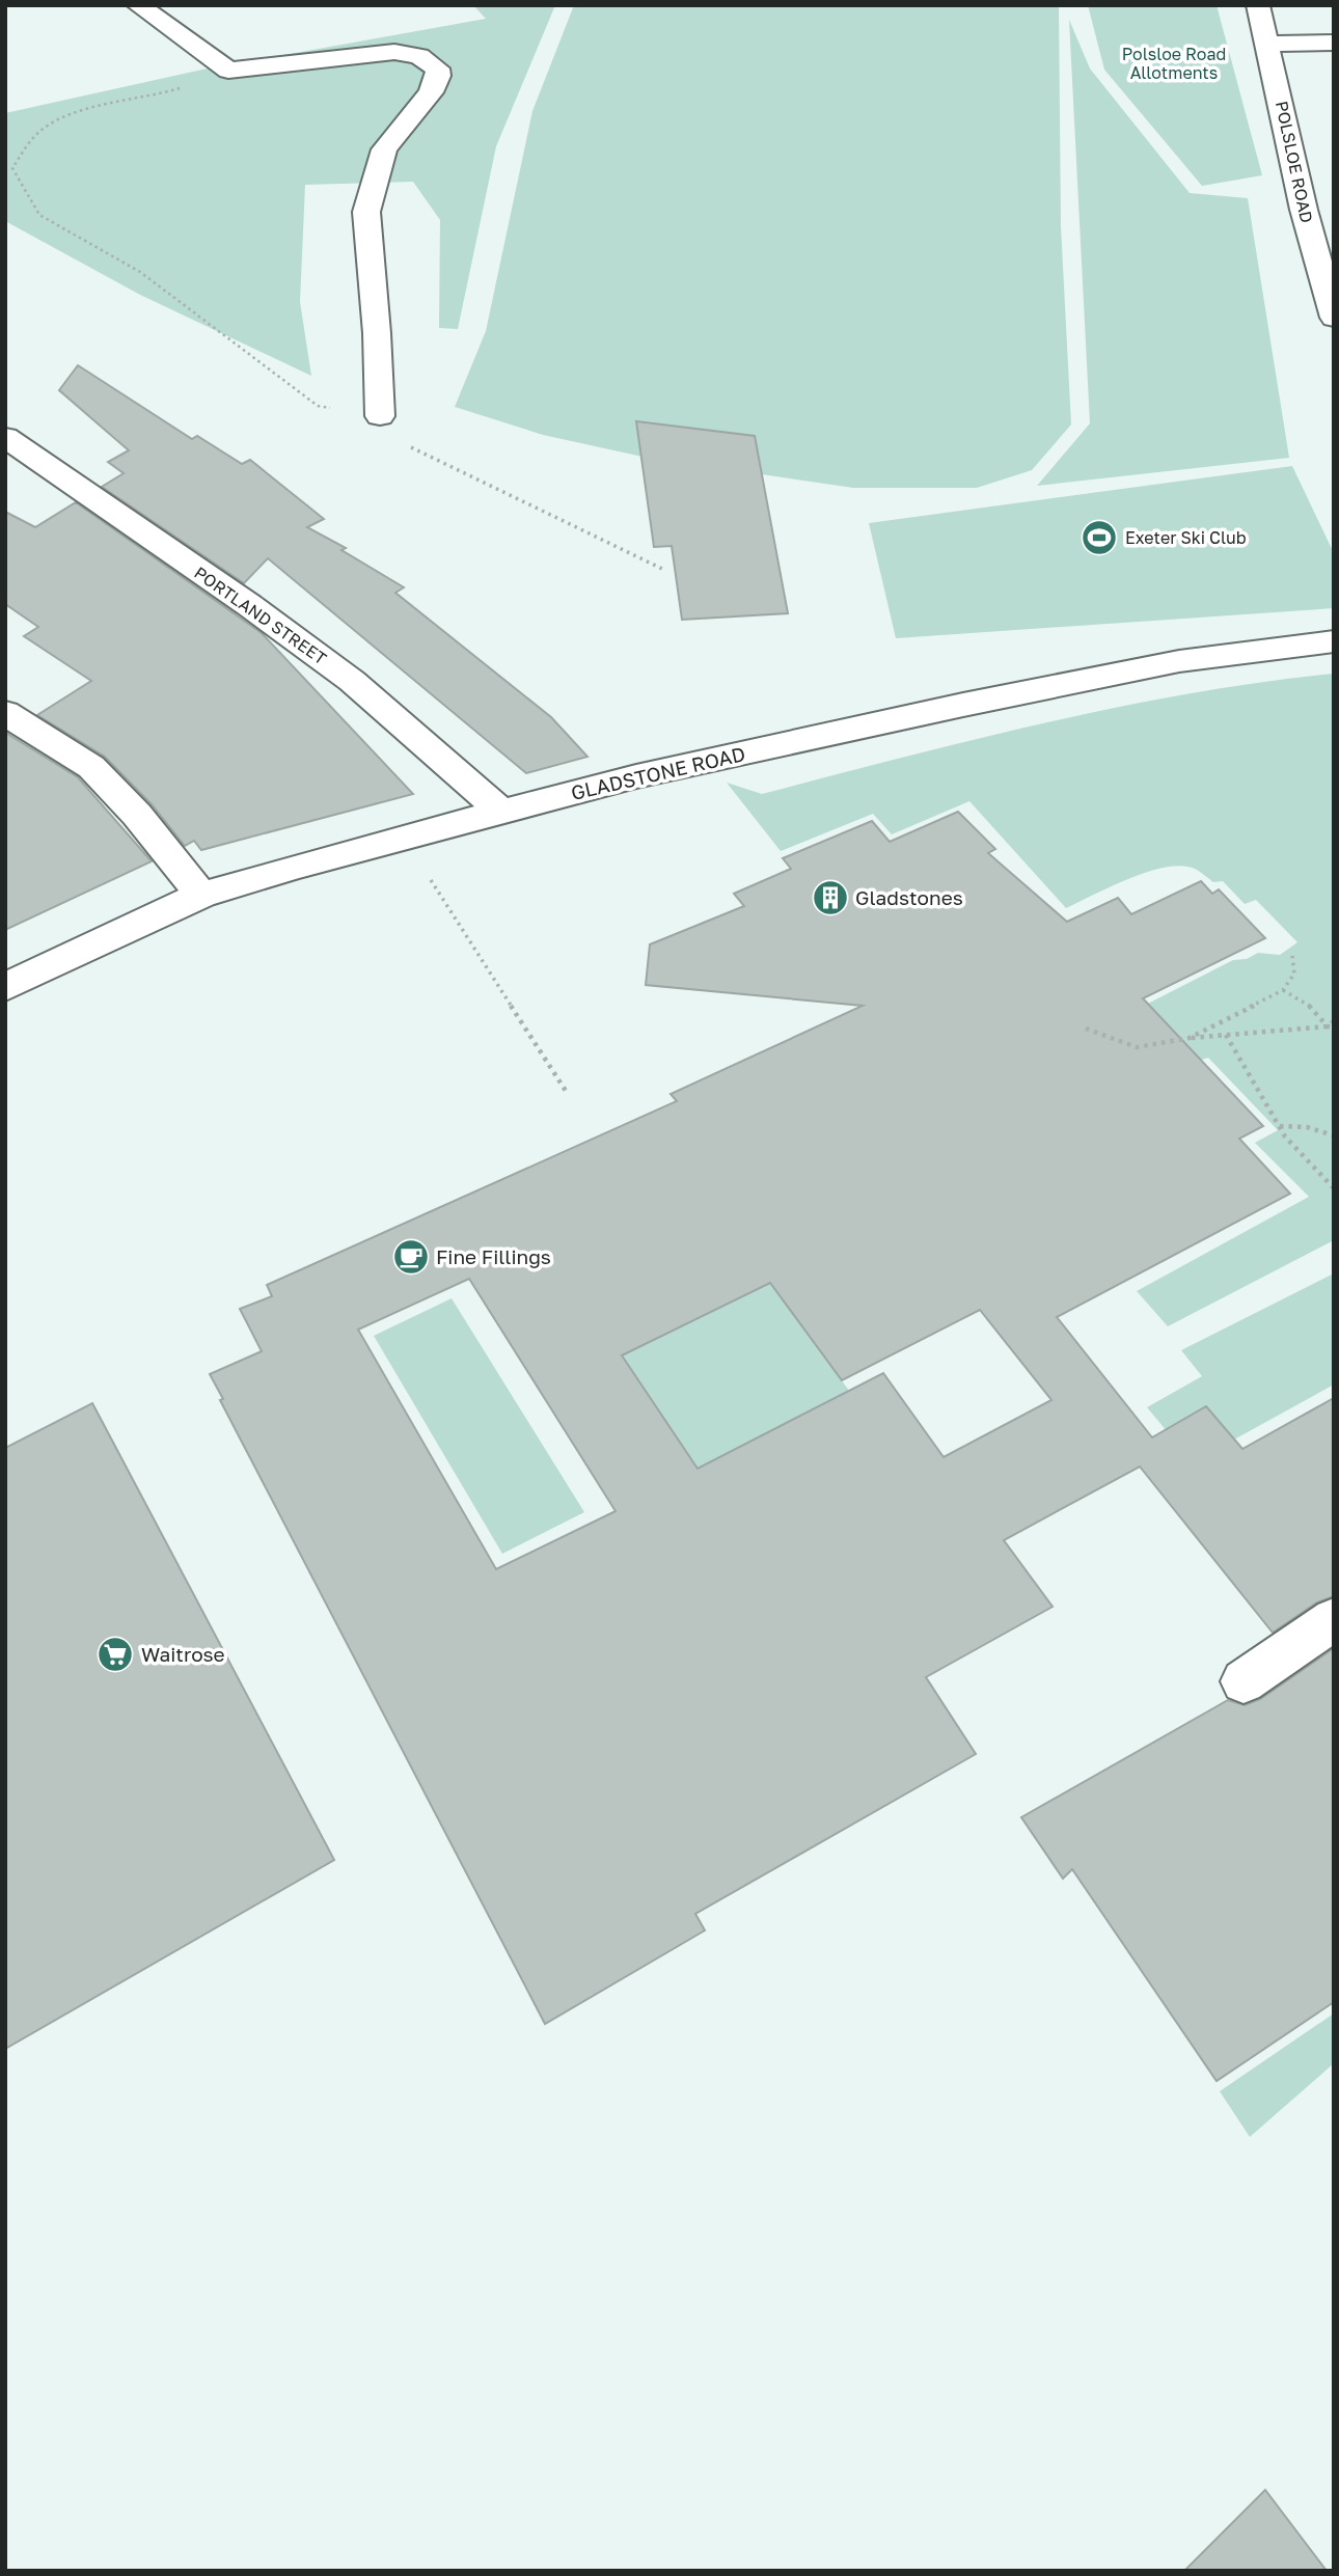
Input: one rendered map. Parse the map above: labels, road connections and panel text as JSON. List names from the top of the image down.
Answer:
{
  "streets": {
    "street": ["POLSLOE ROAD", "PORTLAND STREET", "GLADSTONE ROAD"]
  },
  "crossings": [
    ["PORTLAND STREET", "GLADSTONE ROAD"]
  ],
  "parks": ["Polsloe Road Allotments"],
  "places": {
    "sports": ["Exeter Ski Club"],
    "building": ["Gladstones"],
    "cafe": ["Fine Fillings"],
    "supermarket": ["Waitrose"]
  }
}
